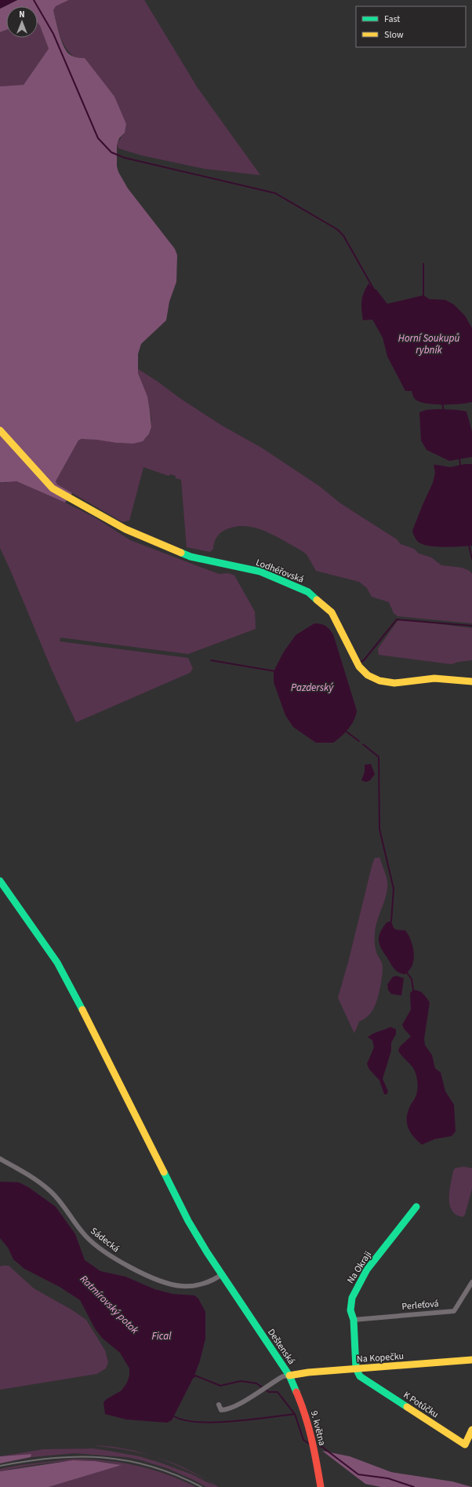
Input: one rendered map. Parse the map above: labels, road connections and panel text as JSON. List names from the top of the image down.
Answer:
{
  "streets": {
    "street": [
      "Lodhéřovská",
      "Sádecká",
      "Na Okraji",
      "Perleťová",
      "Deštenská",
      "Na Kopečku",
      "K Potůčku",
      "9. května"
    ]
  },
  "crossings": [
    ["Sádecká", "Deštenská"],
    ["Na Okraji", "Perleťová"],
    ["Na Okraji", "Na Kopečku"],
    ["Na Okraji", "K Potůčku"],
    ["Deštenská", "Na Kopečku"],
    ["Deštenská", "9. května"],
    ["Na Kopečku", "K Potůčku"],
    ["Na Kopečku", "9. května"]
  ],
  "water": [
    "Horní Soukupů rybník",
    "Pazderský",
    "Ratmírovský potok",
    "Fical"
  ],
  "legend": ["Fast", "Slow"],
  "north": "top"
}
